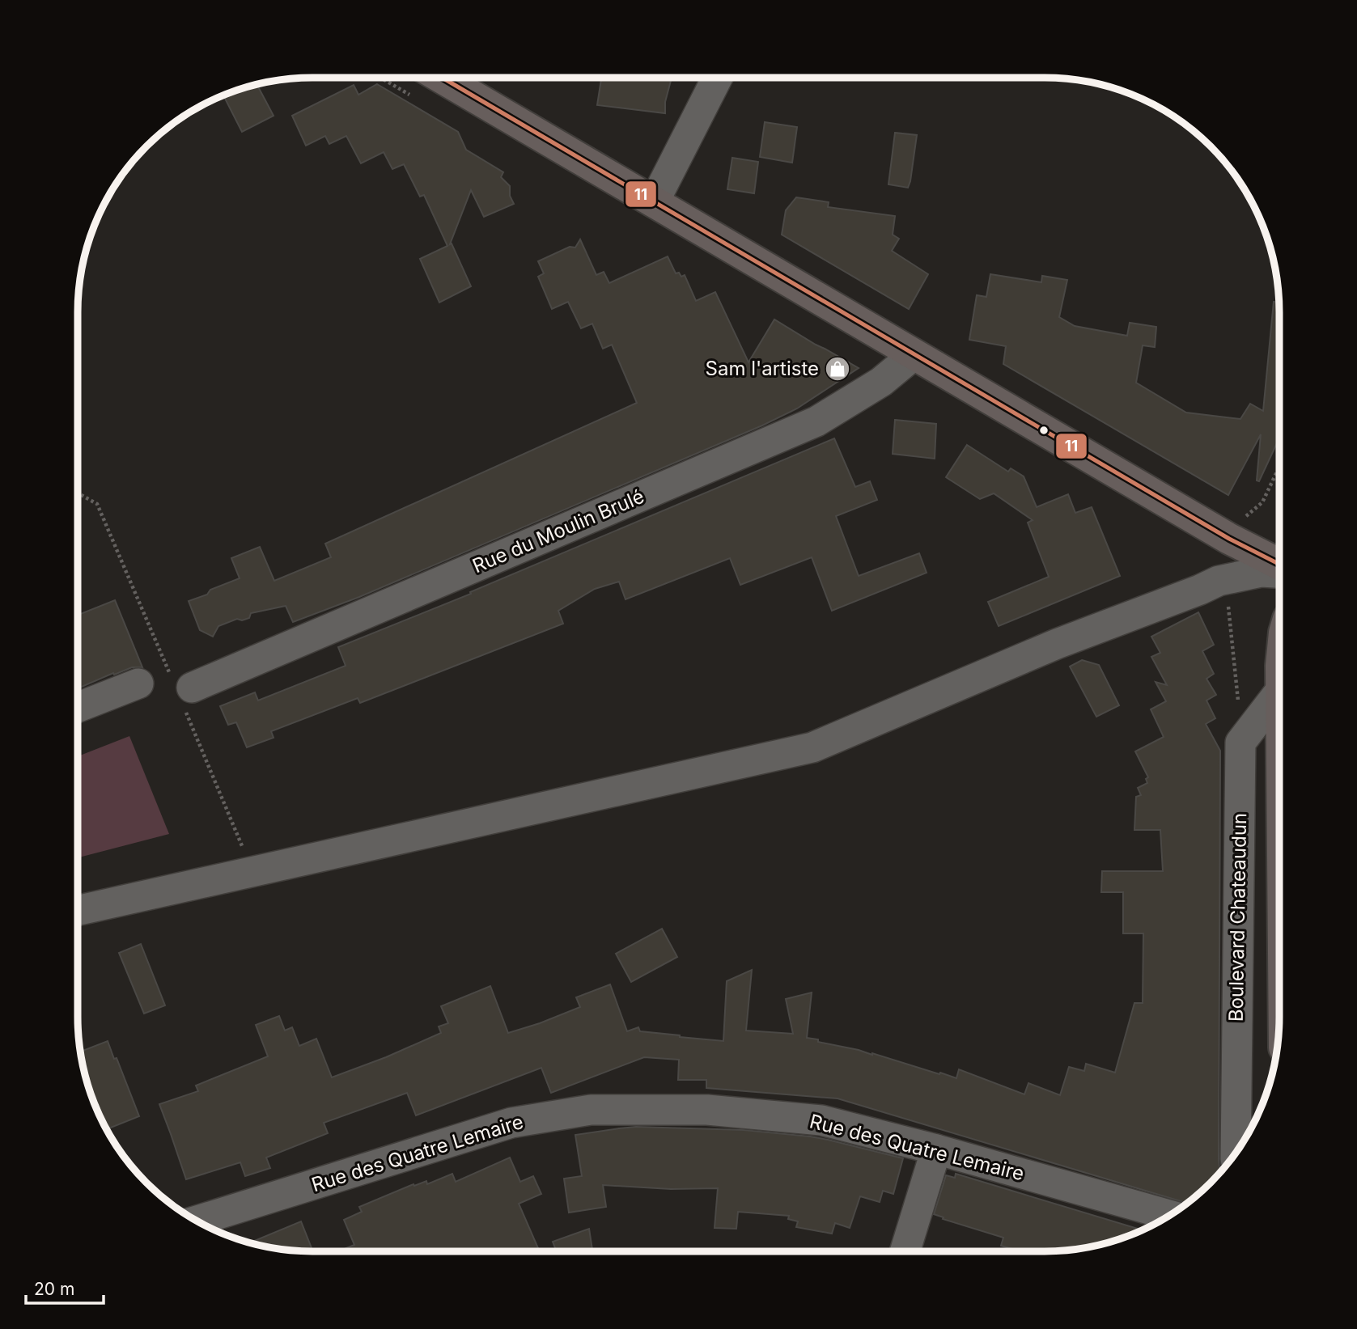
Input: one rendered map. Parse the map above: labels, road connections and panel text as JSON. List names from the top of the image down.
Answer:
{
  "streets": {
    "street": ["Rue du Moulin Brulé", "Boulevard Chateaudun", "Rue des Quatre Lemaire"]
  },
  "places": {
    "shop": ["Sam l'artiste"]
  },
  "lines": ["transit line 11"],
  "scale_bar": "20 m"
}
